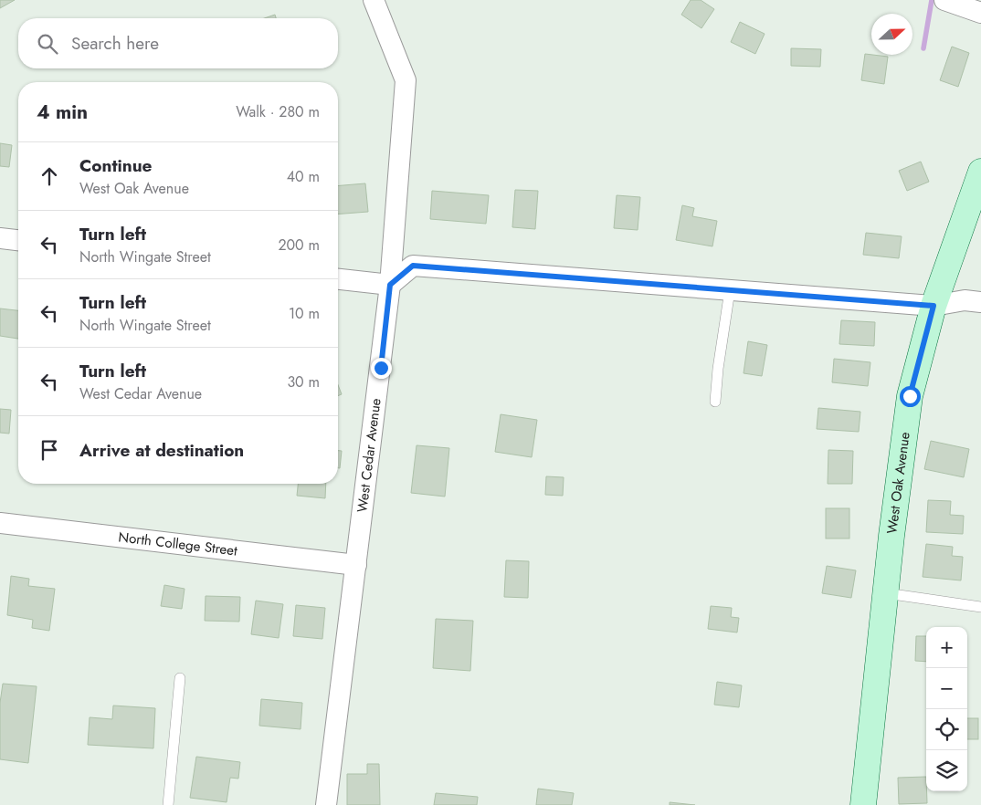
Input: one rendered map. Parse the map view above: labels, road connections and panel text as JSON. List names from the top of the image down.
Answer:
{
  "streets": {
    "street": ["West Cedar Avenue", "West Oak Avenue", "North College Street"]
  },
  "crossings": [
    ["West Cedar Avenue", "North College Street"]
  ],
  "north": "right",
  "page": {
    "search": "Search here",
    "heading": ["4 min", "Walk · 280 m"],
    "list": [
      ["Continue", "West Oak Avenue", "40 m"],
      ["Turn left", "North Wingate Street", "200 m"],
      ["Turn left", "North Wingate Street", "10 m"],
      ["Turn left", "West Cedar Avenue", "30 m"],
      "Arrive at destination"
    ],
    "map_buttons": ["+", "−"]
  }
}
